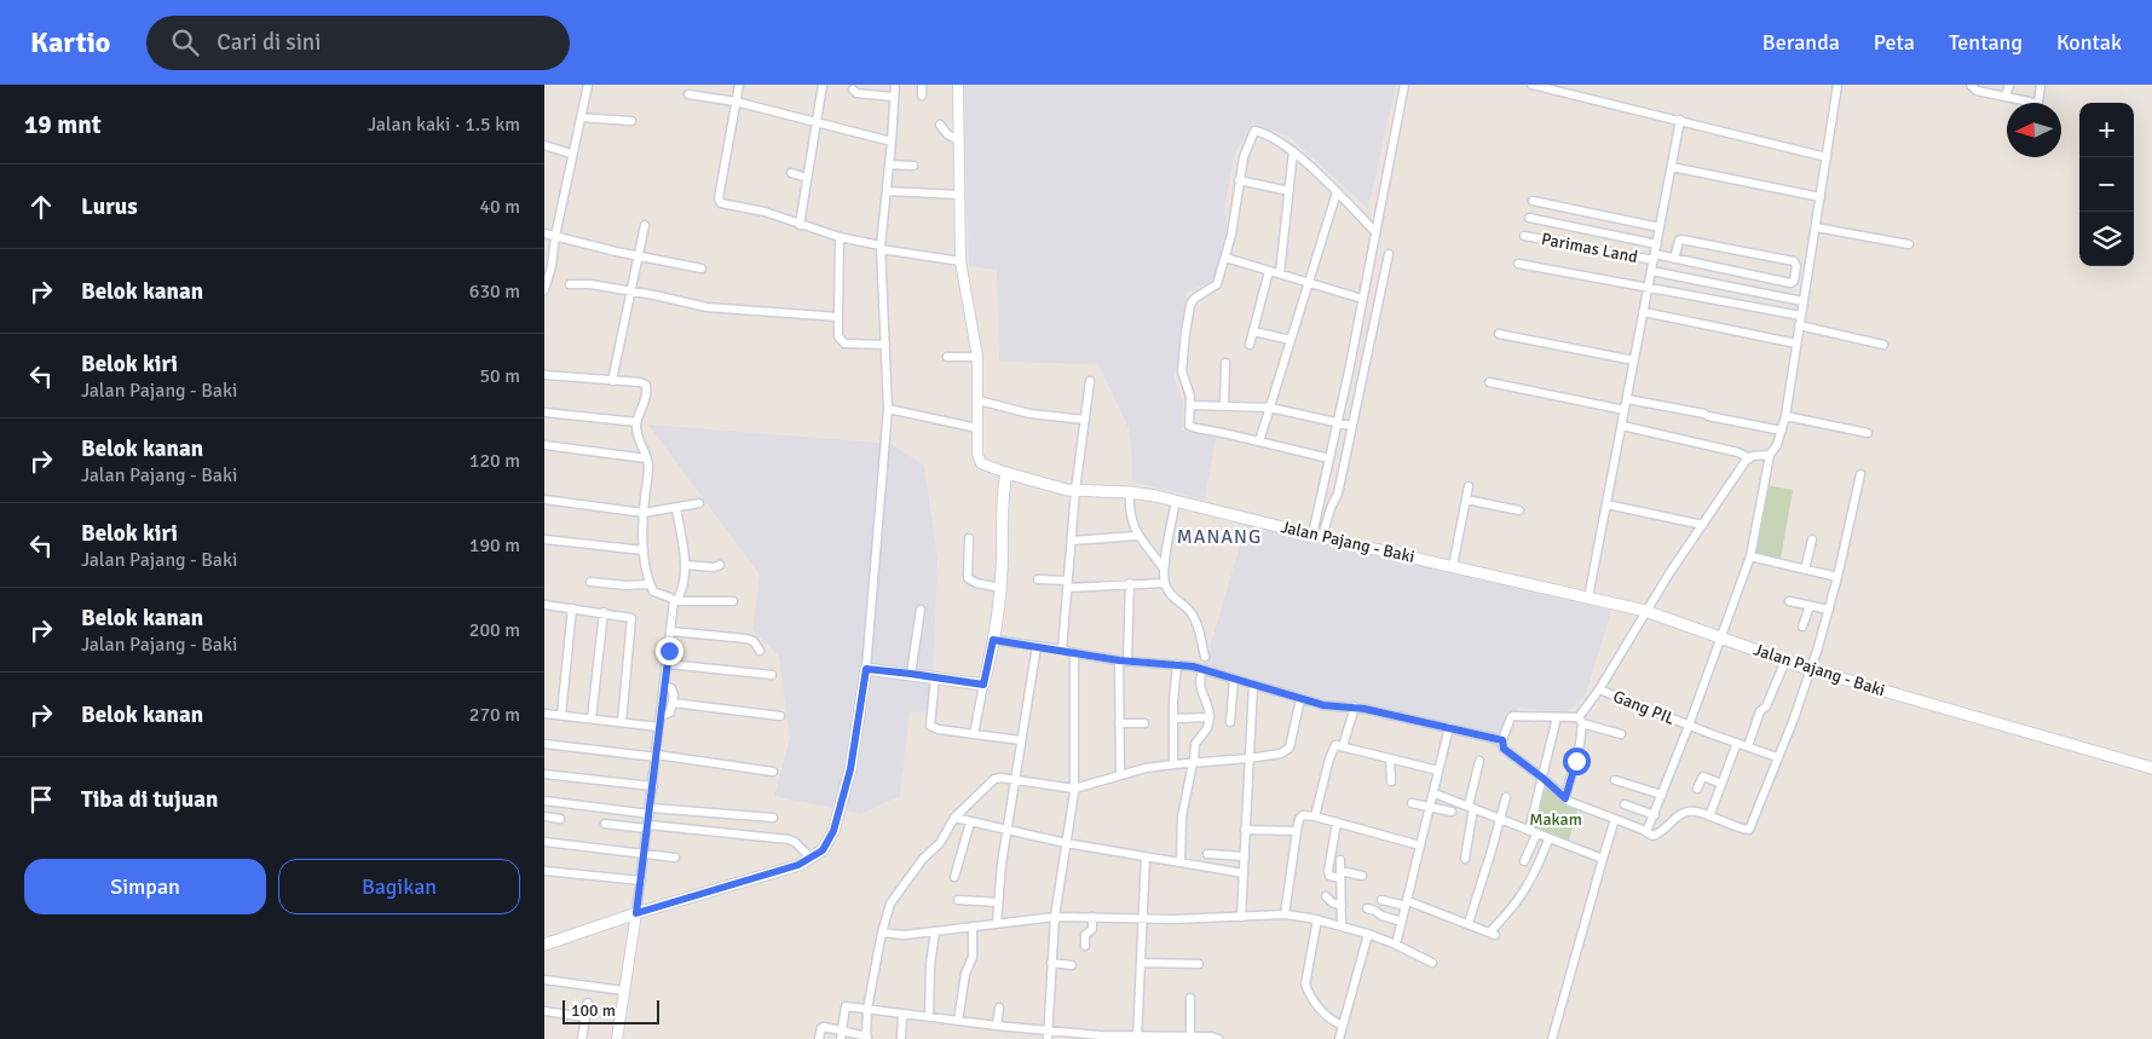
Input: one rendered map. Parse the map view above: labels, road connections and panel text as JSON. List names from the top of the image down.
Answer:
{
  "streets": {
    "main road": ["Jalan Pajang - Baki"],
    "street": ["Parimas Land", "Gang PIL"]
  },
  "districts": ["MANANG"],
  "parks": ["Makam"],
  "scale_bar": "100 m",
  "north": "left",
  "page": {
    "header": "Kartio",
    "search": "Cari di sini",
    "nav": [
      "Beranda",
      "Peta",
      "Tentang",
      "Kontak"
    ],
    "heading": ["19 mnt", "Jalan kaki · 1.5 km"],
    "map_buttons": ["+", "−"],
    "list": [
      ["Lurus", "40 m"],
      ["Belok kanan", "630 m"],
      ["Belok kiri", "Jalan Pajang - Baki", "50 m"],
      ["Belok kanan", "Jalan Pajang - Baki", "120 m"],
      ["Belok kiri", "Jalan Pajang - Baki", "190 m"],
      ["Belok kanan", "Jalan Pajang - Baki", "200 m"],
      ["Belok kanan", "270 m"],
      "Tiba di tujuan"
    ],
    "buttons": ["Simpan", "Bagikan"],
    "scale": "100 m"
  }
}
